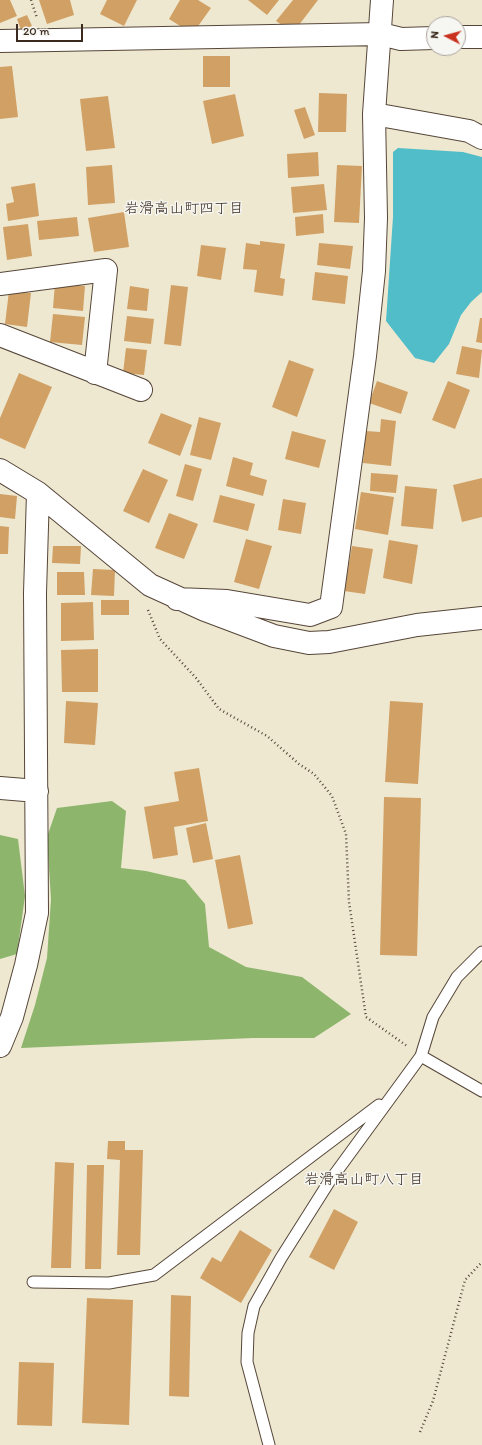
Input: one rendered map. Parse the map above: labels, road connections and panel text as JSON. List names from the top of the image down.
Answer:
{
  "districts": ["岩滑高山町四丁目", "岩滑高山町八丁目"],
  "scale_bar": "20 m",
  "north": "left"
}
